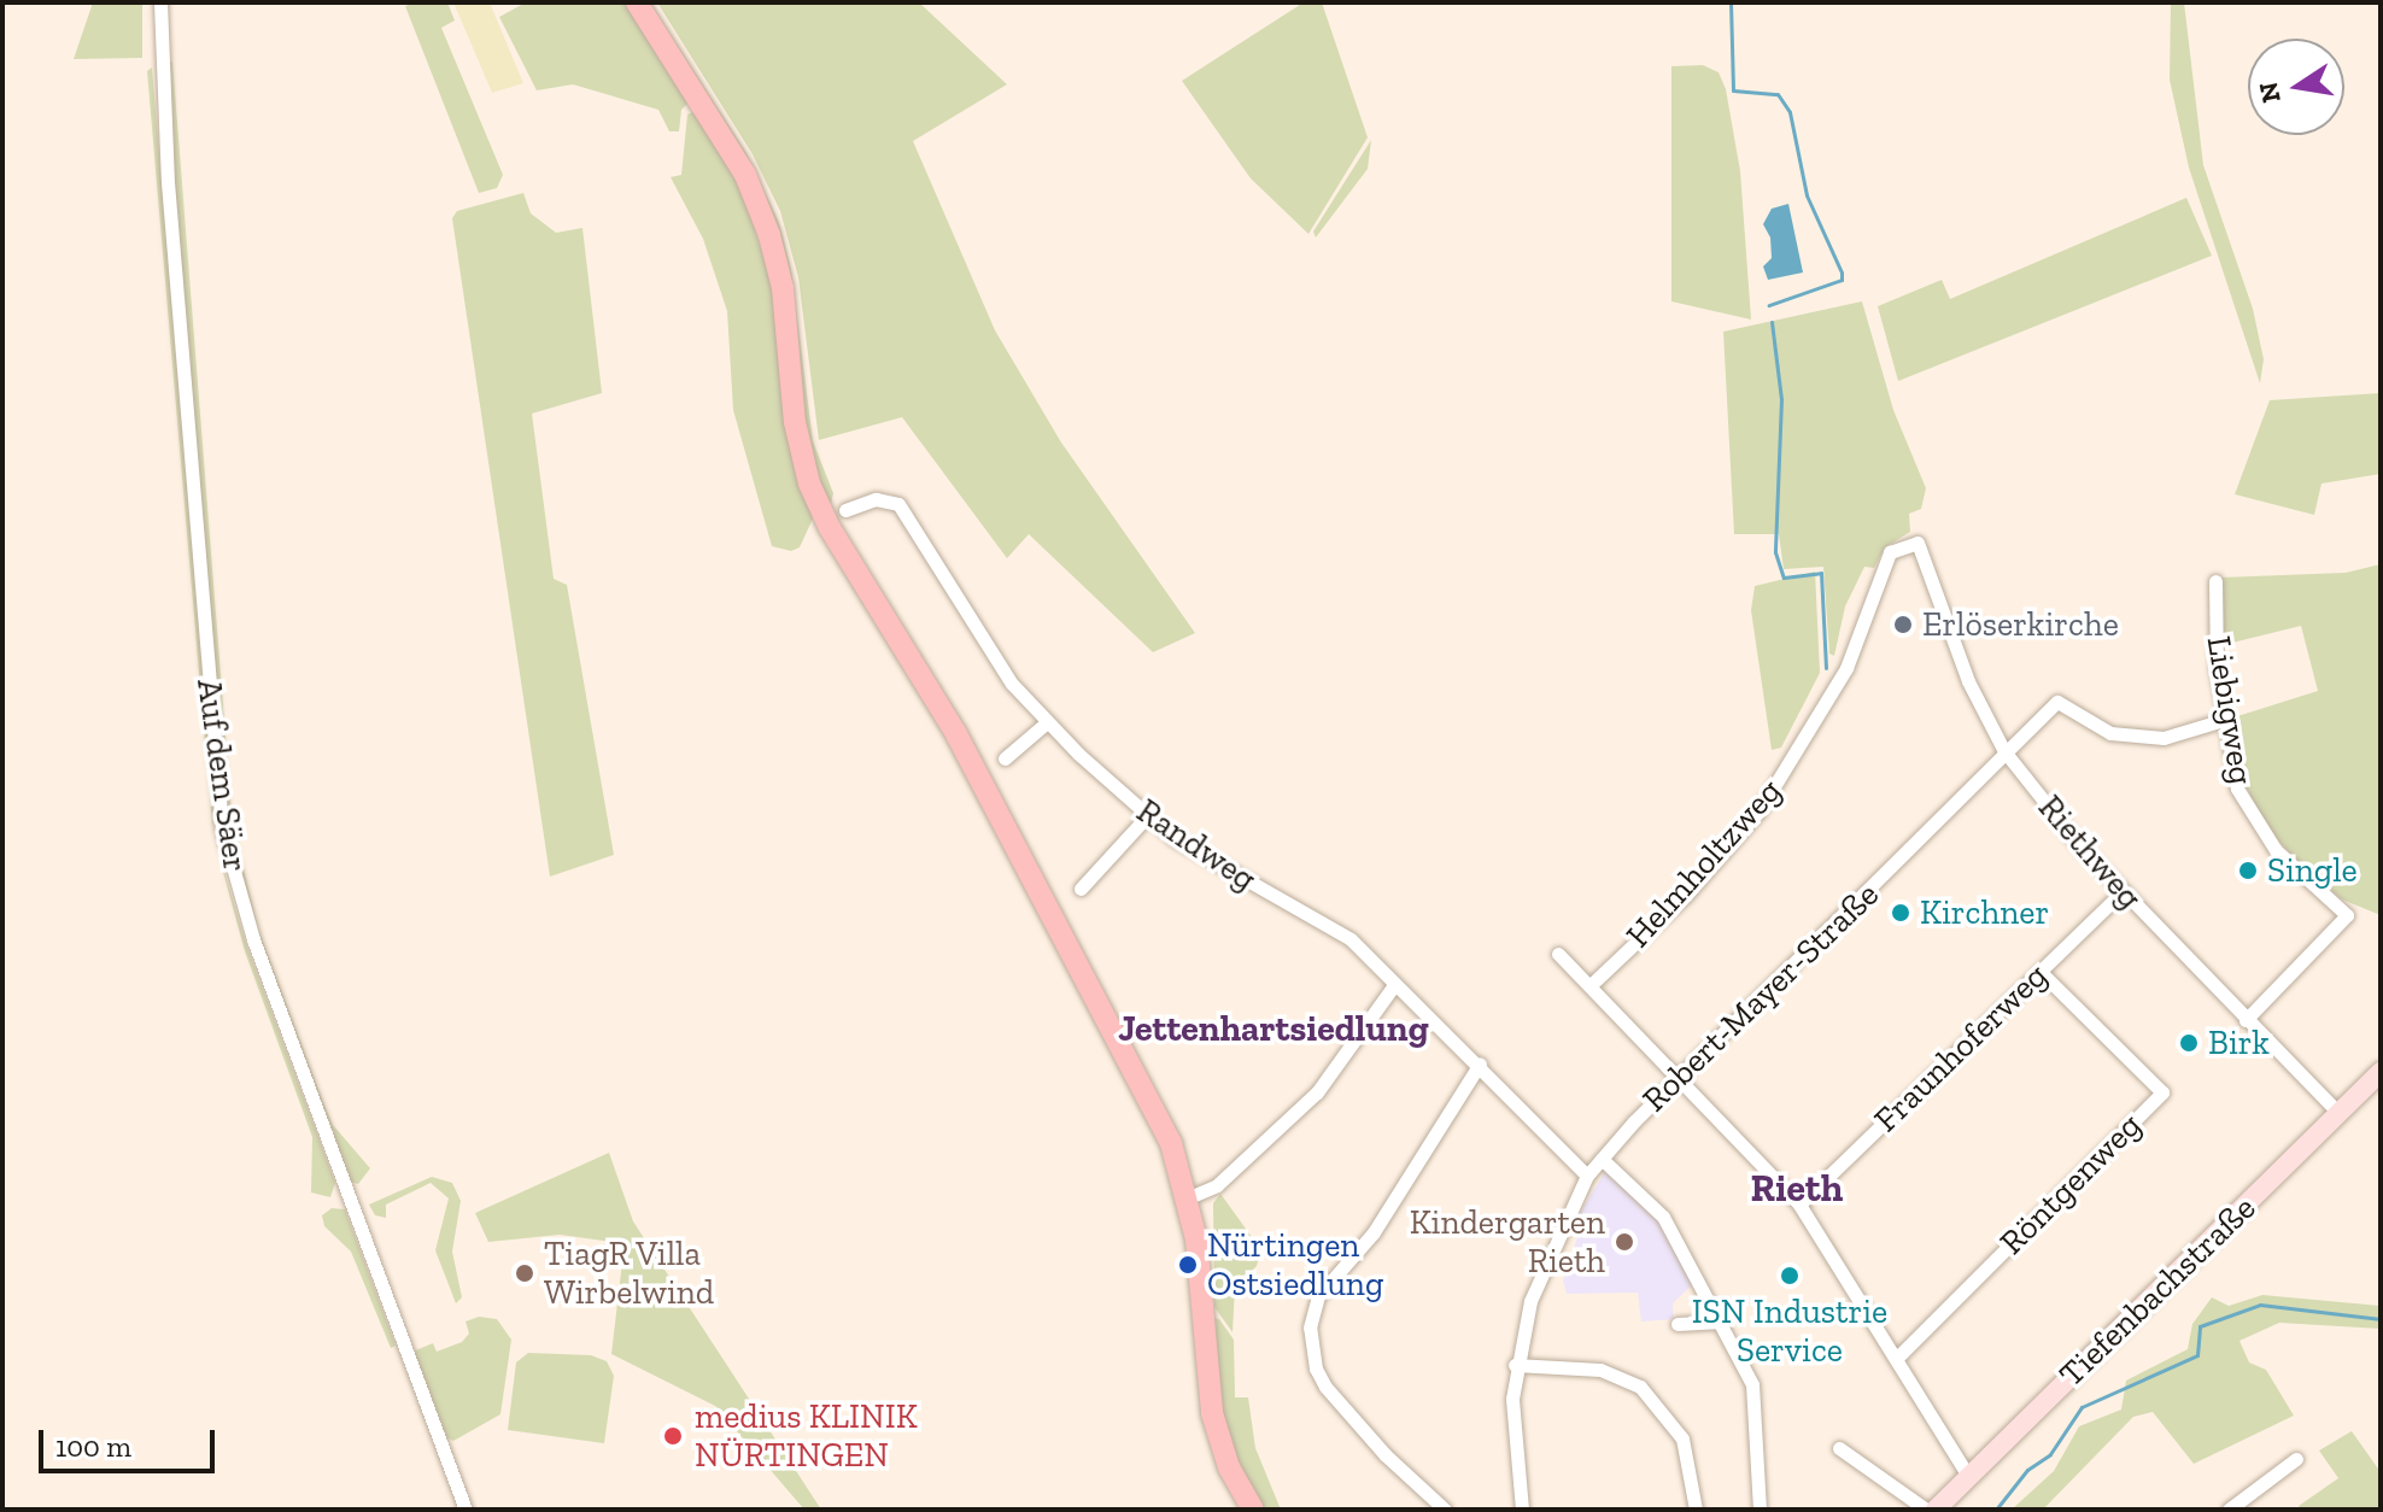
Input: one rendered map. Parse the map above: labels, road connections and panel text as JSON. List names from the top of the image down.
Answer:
{
  "streets": {
    "street": [
      "Liebigweg",
      "Auf dem Säer",
      "Randweg",
      "Riethweg",
      "Helmholtzweg",
      "Robert-Mayer-Straße",
      "Fraunhoferweg",
      "Röntgenweg",
      "Tiefenbachstraße"
    ]
  },
  "crossings": [
    ["Liebigweg", "Riethweg"],
    ["Liebigweg", "Robert-Mayer-Straße"],
    ["Randweg", "Robert-Mayer-Straße"],
    ["Riethweg", "Helmholtzweg"],
    ["Riethweg", "Robert-Mayer-Straße"],
    ["Riethweg", "Fraunhoferweg"],
    ["Riethweg", "Tiefenbachstraße"],
    ["Fraunhoferweg", "Röntgenweg"]
  ],
  "districts": ["Jettenhartsiedlung", "Rieth"],
  "places": [
    "Erlöserkirche",
    "Single",
    "Kirchner",
    "Birk",
    "Kindergarten Rieth",
    "Nürtingen Ostsiedlung",
    "TiagR Villa Wirbelwind",
    "ISN Industrie Service",
    "medius KLINIK NÜRTINGEN"
  ],
  "scale_bar": "100 m",
  "north": "left"
}
